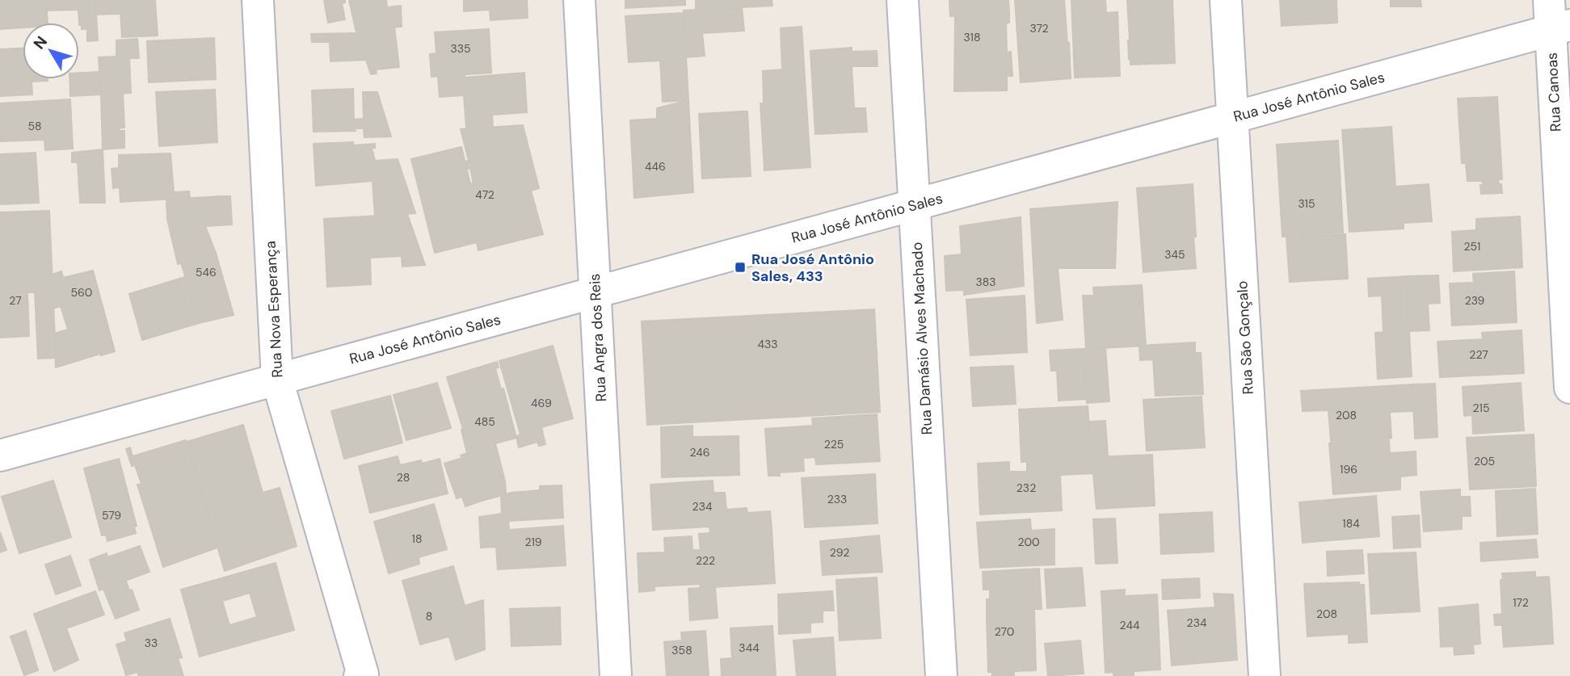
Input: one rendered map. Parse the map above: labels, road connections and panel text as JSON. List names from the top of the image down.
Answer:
{
  "streets": {
    "street": [
      "Rua Canoas",
      "Rua José Antônio Sales",
      "Rua Nova Esperança",
      "Rua Angra dos Reis",
      "Rua São Gonçalo",
      "Rua Damásio Alves Machado"
    ]
  },
  "crossings": [
    ["Rua Canoas", "Rua José Antônio Sales"],
    ["Rua José Antônio Sales", "Rua Nova Esperança"],
    ["Rua José Antônio Sales", "Rua Angra dos Reis"],
    ["Rua José Antônio Sales", "Rua São Gonçalo"],
    ["Rua José Antônio Sales", "Rua Damásio Alves Machado"]
  ],
  "places": {
    "transit": ["Rua José Antônio Sales, 433"]
  },
  "house_numbers": [
    "372",
    "318",
    "335",
    "58",
    "446",
    "472",
    "315",
    "251",
    "345",
    "546",
    "383",
    "560",
    "27",
    "239",
    "433",
    "227",
    "469",
    "215",
    "208",
    "485",
    "225",
    "246",
    "205",
    "196",
    "28",
    "232",
    "233",
    "234",
    "579",
    "184",
    "18",
    "219",
    "200",
    "292",
    "222",
    "172",
    "208",
    "8",
    "234",
    "244",
    "270",
    "33",
    "344",
    "358"
  ],
  "north": "top left"
}
